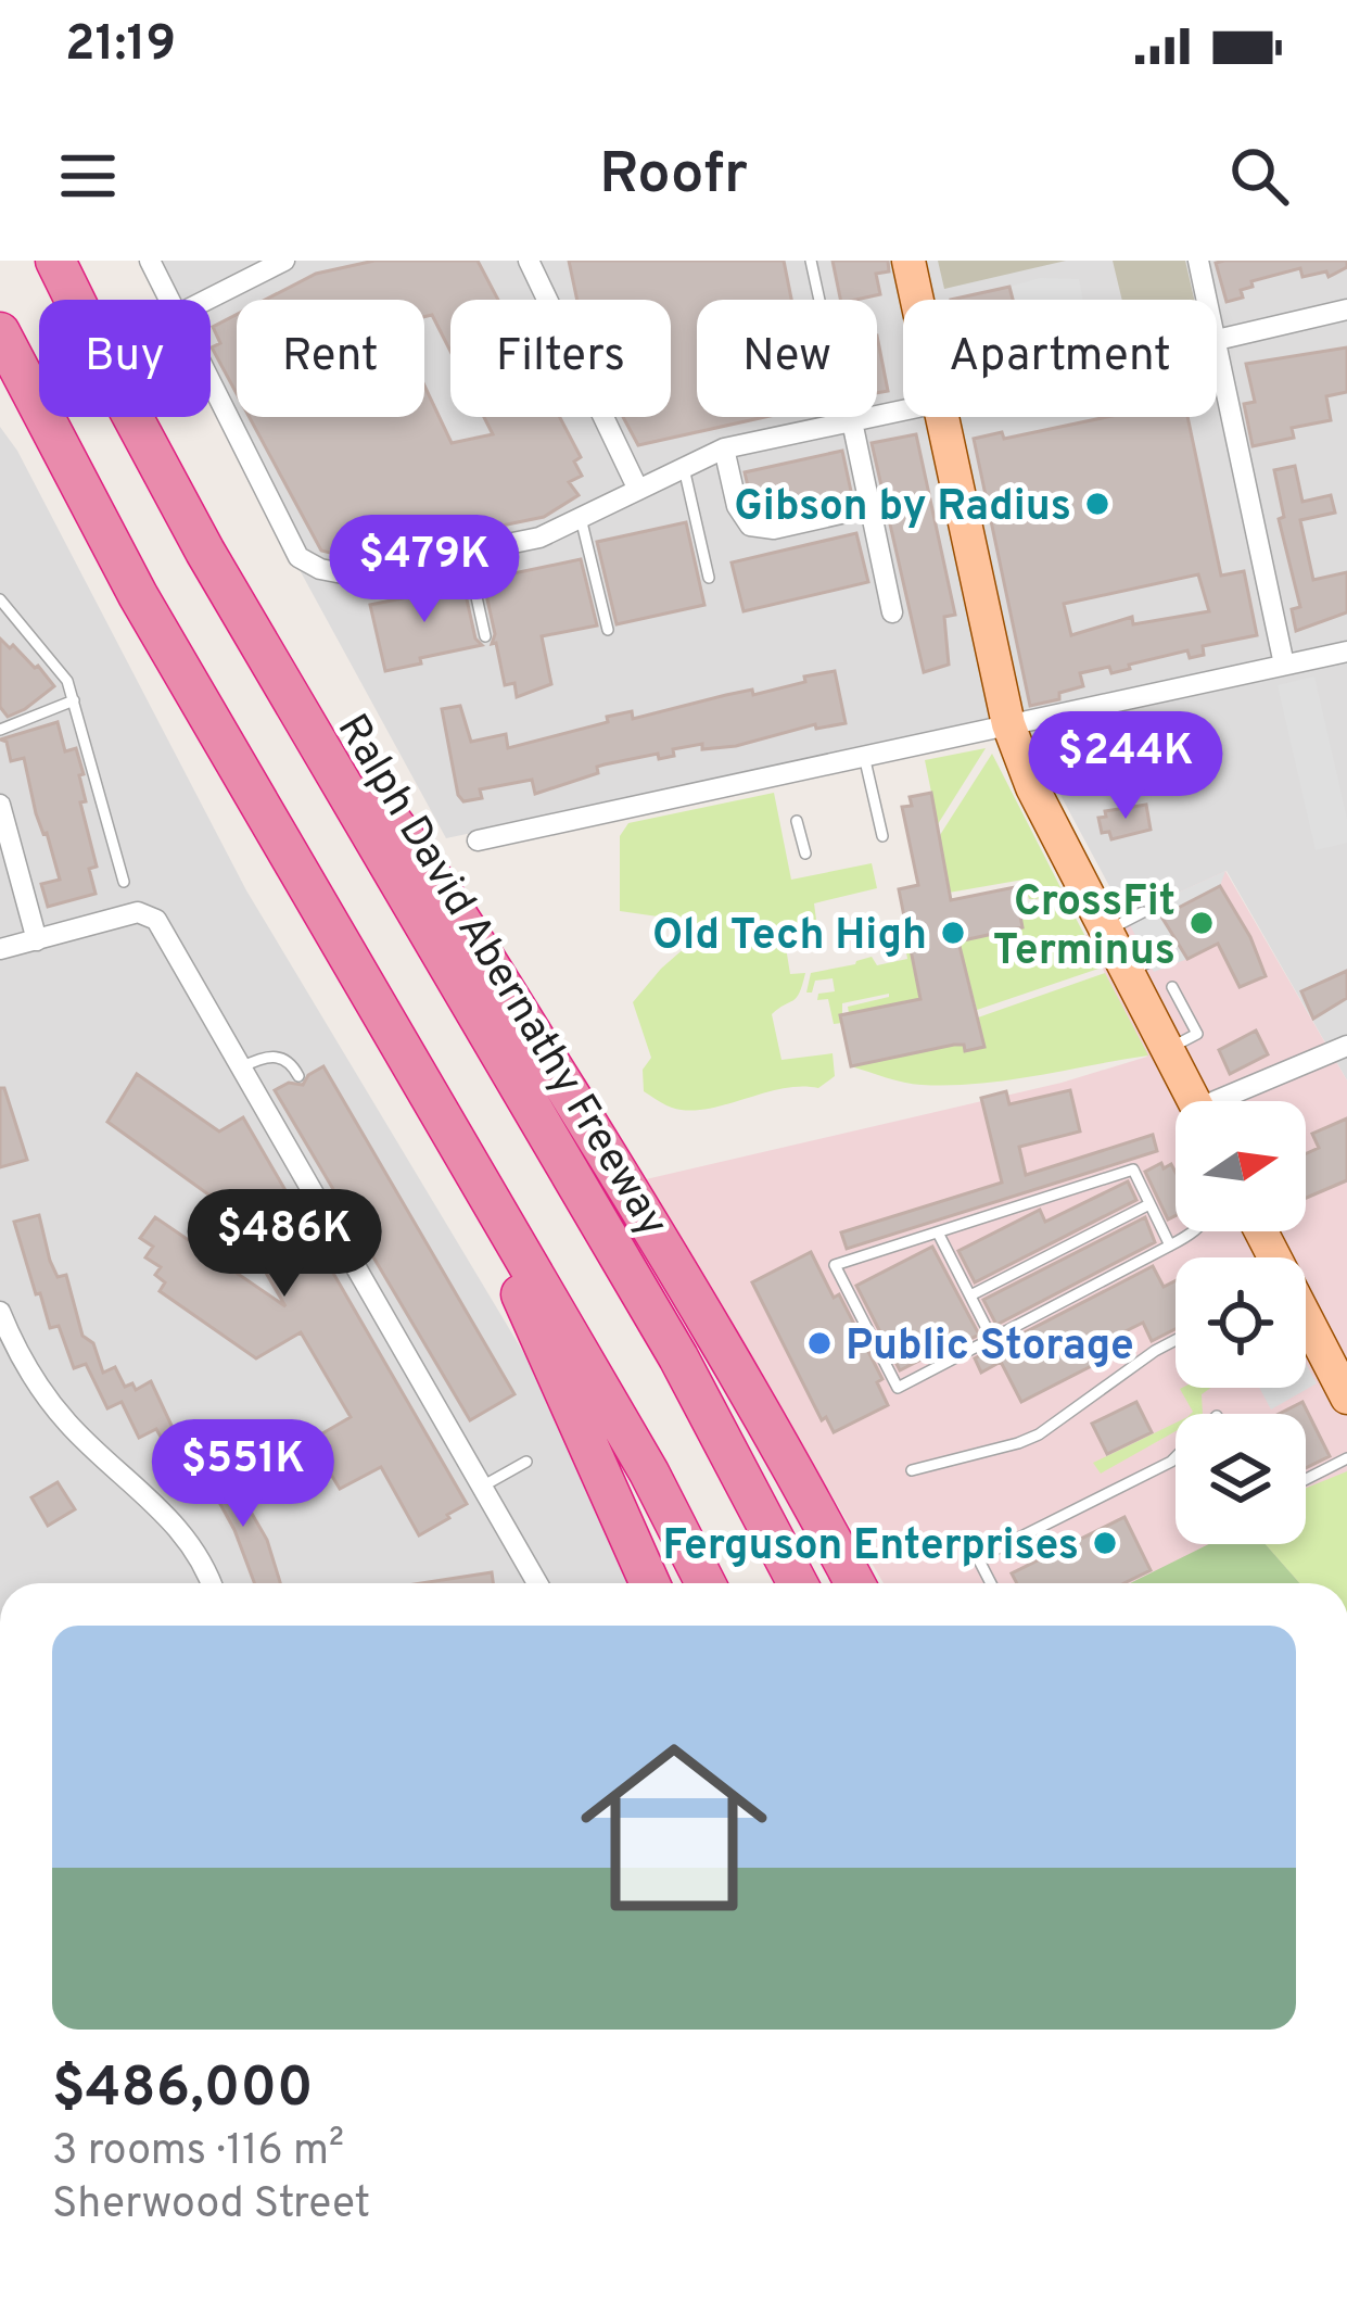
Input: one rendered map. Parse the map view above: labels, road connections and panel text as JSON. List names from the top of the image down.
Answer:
{
  "streets": {
    "highway": ["Ralph David Abernathy Freeway"]
  },
  "places": [
    "Gibson by Radius",
    "CrossFit Terminus",
    "Old Tech High",
    "Public Storage",
    "Ferguson Enterprises"
  ],
  "north": "right",
  "page": {
    "status": "21:19",
    "header": "Roofr",
    "chip": [
      "Buy",
      "Rent",
      "Filters",
      "New",
      "Apartment"
    ],
    "price": [
      "$479K",
      "$244K",
      "$486K",
      "$551K"
    ],
    "list": [
      {
        "name": "$486,000",
        "note": "3 rooms · 116 m² · Sherwood Street"
      }
    ]
  }
}
